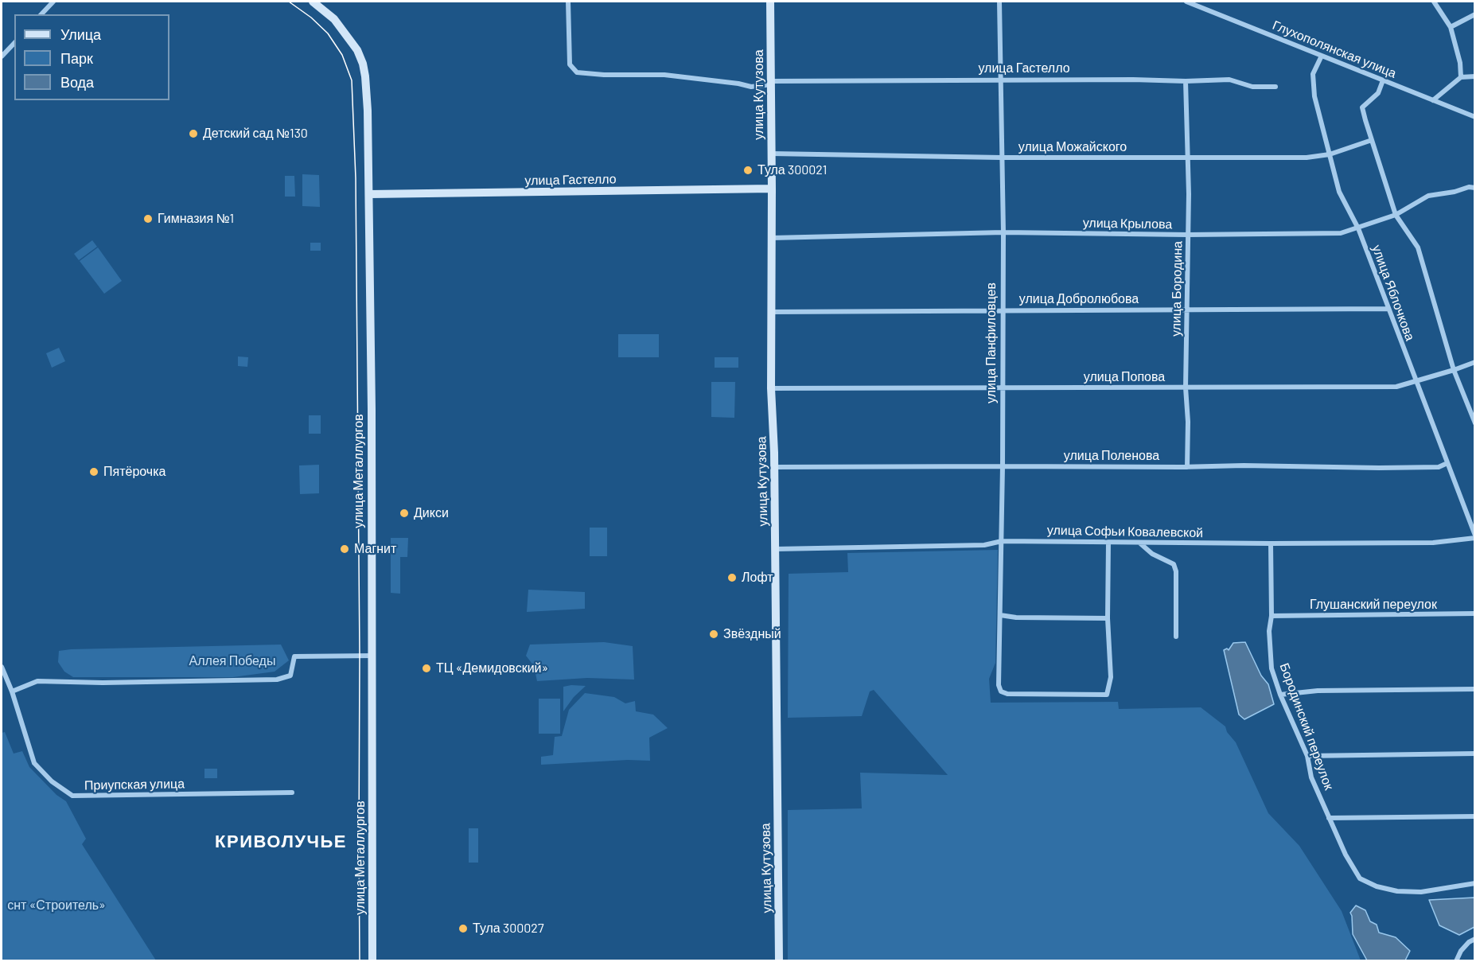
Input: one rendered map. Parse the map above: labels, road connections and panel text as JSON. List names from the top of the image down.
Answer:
{
  "streets": {
    "main road": ["улица Гастелло", "улица Кутузова", "улица Металлургов"],
    "street": [
      "Глухополянская улица",
      "улица Можайского",
      "улица Крылова",
      "улица Бородина",
      "улица Яблочкова",
      "улица Добролюбова",
      "улица Панфиловцев",
      "улица Попова",
      "улица Поленова",
      "улица Софьи Ковалевской",
      "Глушанский переулок",
      "Бородинский переулок",
      "Приупская улица"
    ]
  },
  "crossings": [
    ["Глухополянская улица", "улица Яблочкова"],
    ["улица Гастелло", "улица Кутузова"],
    ["улица Гастелло", "улица Бородина"],
    ["улица Гастелло", "улица Панфиловцев"],
    ["улица Гастелло", "улица Металлургов"],
    ["улица Кутузова", "улица Можайского"],
    ["улица Кутузова", "улица Крылова"],
    ["улица Кутузова", "улица Добролюбова"],
    ["улица Кутузова", "улица Попова"],
    ["улица Кутузова", "улица Поленова"],
    ["улица Кутузова", "улица Софьи Ковалевской"],
    ["улица Можайского", "улица Бородина"],
    ["улица Можайского", "улица Яблочкова"],
    ["улица Можайского", "улица Панфиловцев"],
    ["улица Крылова", "улица Бородина"],
    ["улица Крылова", "улица Яблочкова"],
    ["улица Крылова", "улица Панфиловцев"],
    ["улица Бородина", "улица Добролюбова"],
    ["улица Бородина", "улица Попова"],
    ["улица Бородина", "улица Поленова"],
    ["улица Яблочкова", "улица Добролюбова"],
    ["улица Яблочкова", "улица Попова"],
    ["улица Яблочкова", "улица Поленова"],
    ["улица Яблочкова", "улица Софьи Ковалевской"],
    ["улица Добролюбова", "улица Панфиловцев"],
    ["улица Панфиловцев", "улица Попова"],
    ["улица Панфиловцев", "улица Поленова"],
    ["улица Панфиловцев", "улица Софьи Ковалевской"],
    ["улица Софьи Ковалевской", "Бородинский переулок"],
    ["Глушанский переулок", "Бородинский переулок"]
  ],
  "districts": ["КРИВОЛУЧЬЕ"],
  "parks": ["Аллея Победы", "снт «Строитель»"],
  "places": [
    "Детский сад №130",
    "Тула 300021",
    "Гимназия №1",
    "Пятёрочка",
    "Дикси",
    "Магнит",
    "Лофт",
    "Звёздный",
    "ТЦ «Демидовский»",
    "Тула 300027"
  ],
  "legend": ["Улица", "Парк", "Вода"]
}
